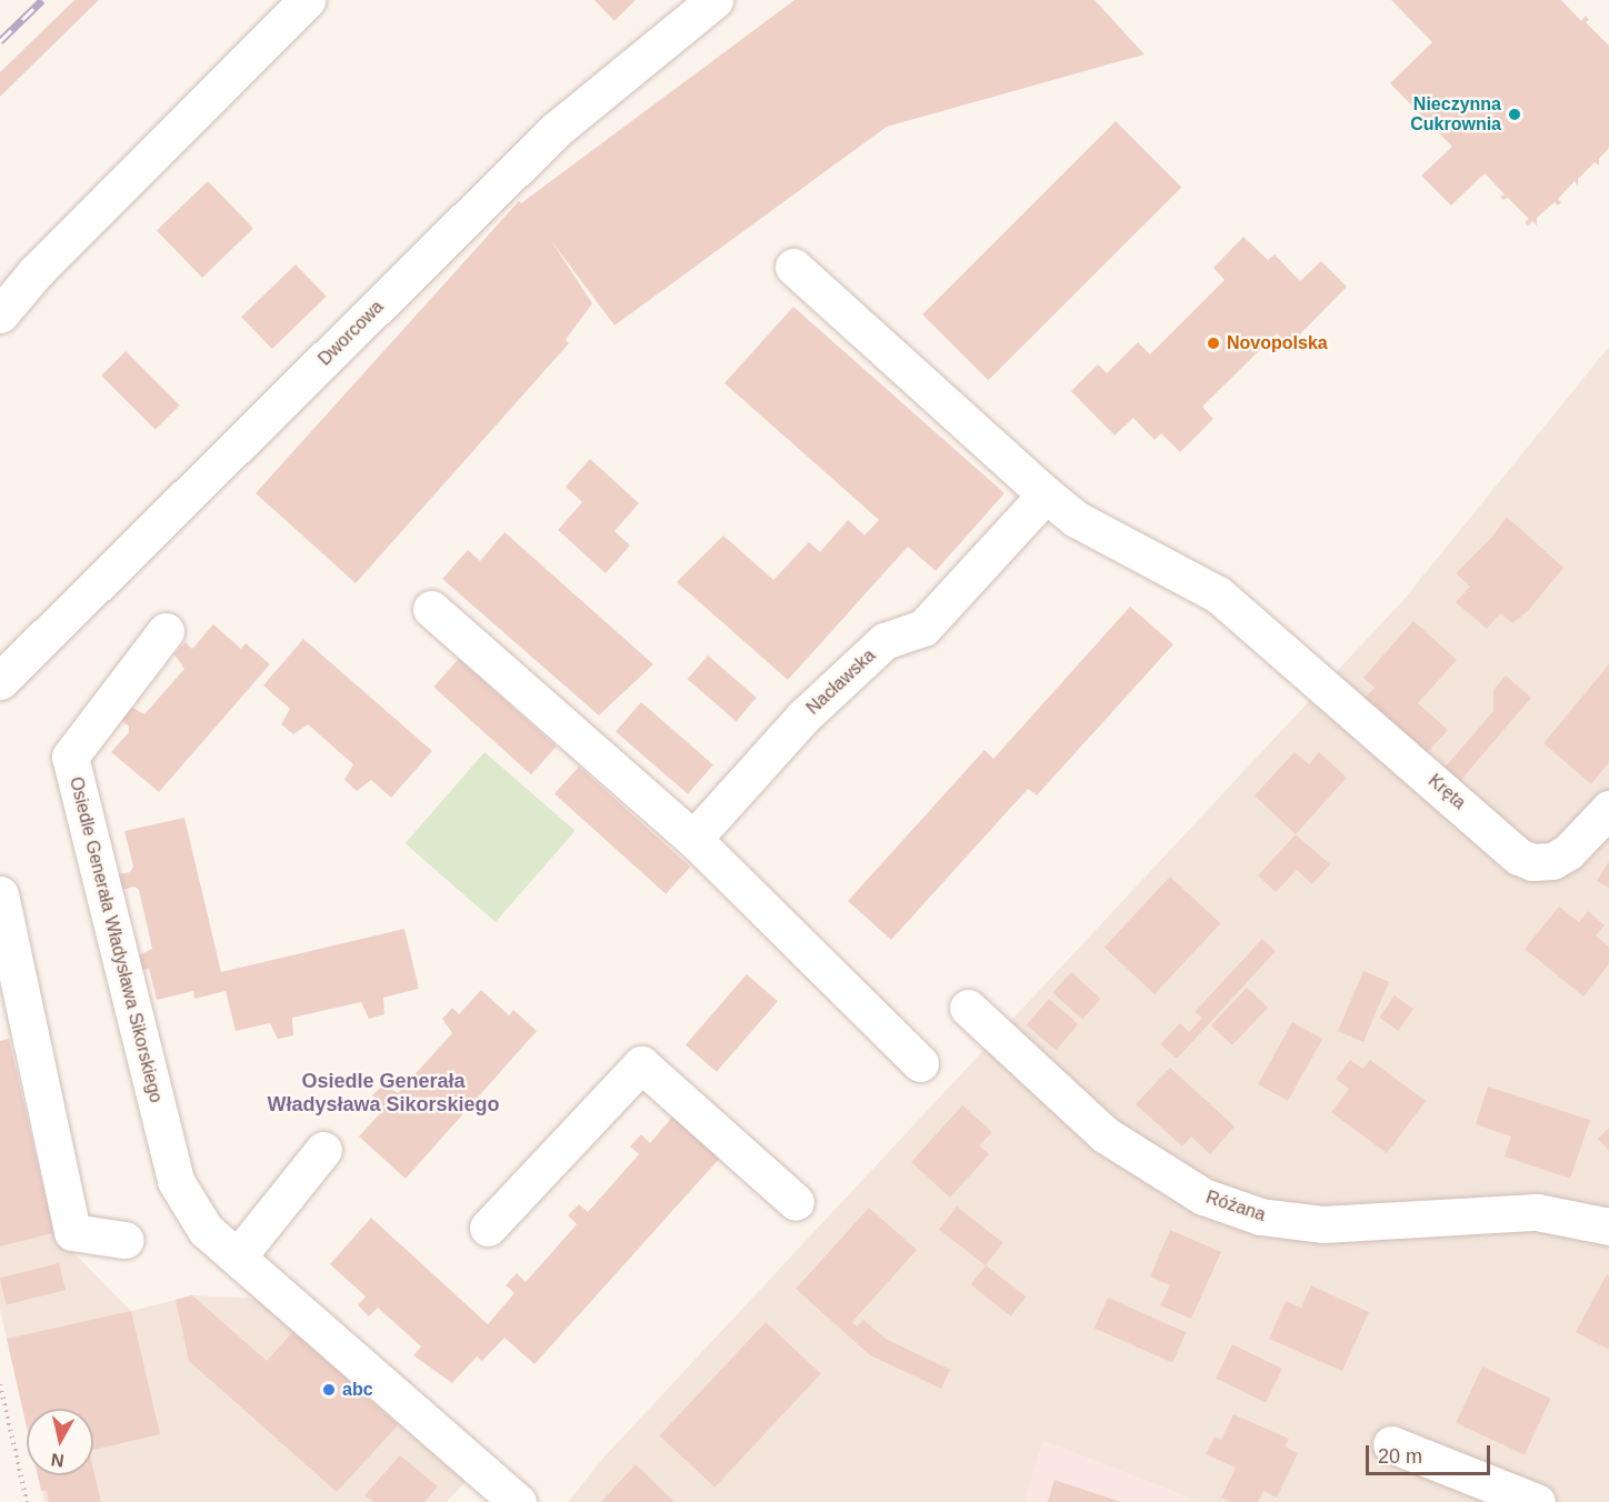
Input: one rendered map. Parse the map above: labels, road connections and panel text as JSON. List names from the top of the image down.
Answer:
{
  "streets": {
    "street": [
      "Dworcowa",
      "Nacławska",
      "Kręta",
      "Osiedle Generała Władysława Sikorskiego",
      "Różana"
    ]
  },
  "crossings": [
    ["Nacławska", "Kręta"]
  ],
  "districts": ["Osiedle Generała Władysława Sikorskiego"],
  "places": ["Nieczynna Cukrownia", "Novopolska", "abc"],
  "scale_bar": "20 m",
  "north": "bottom"
}
